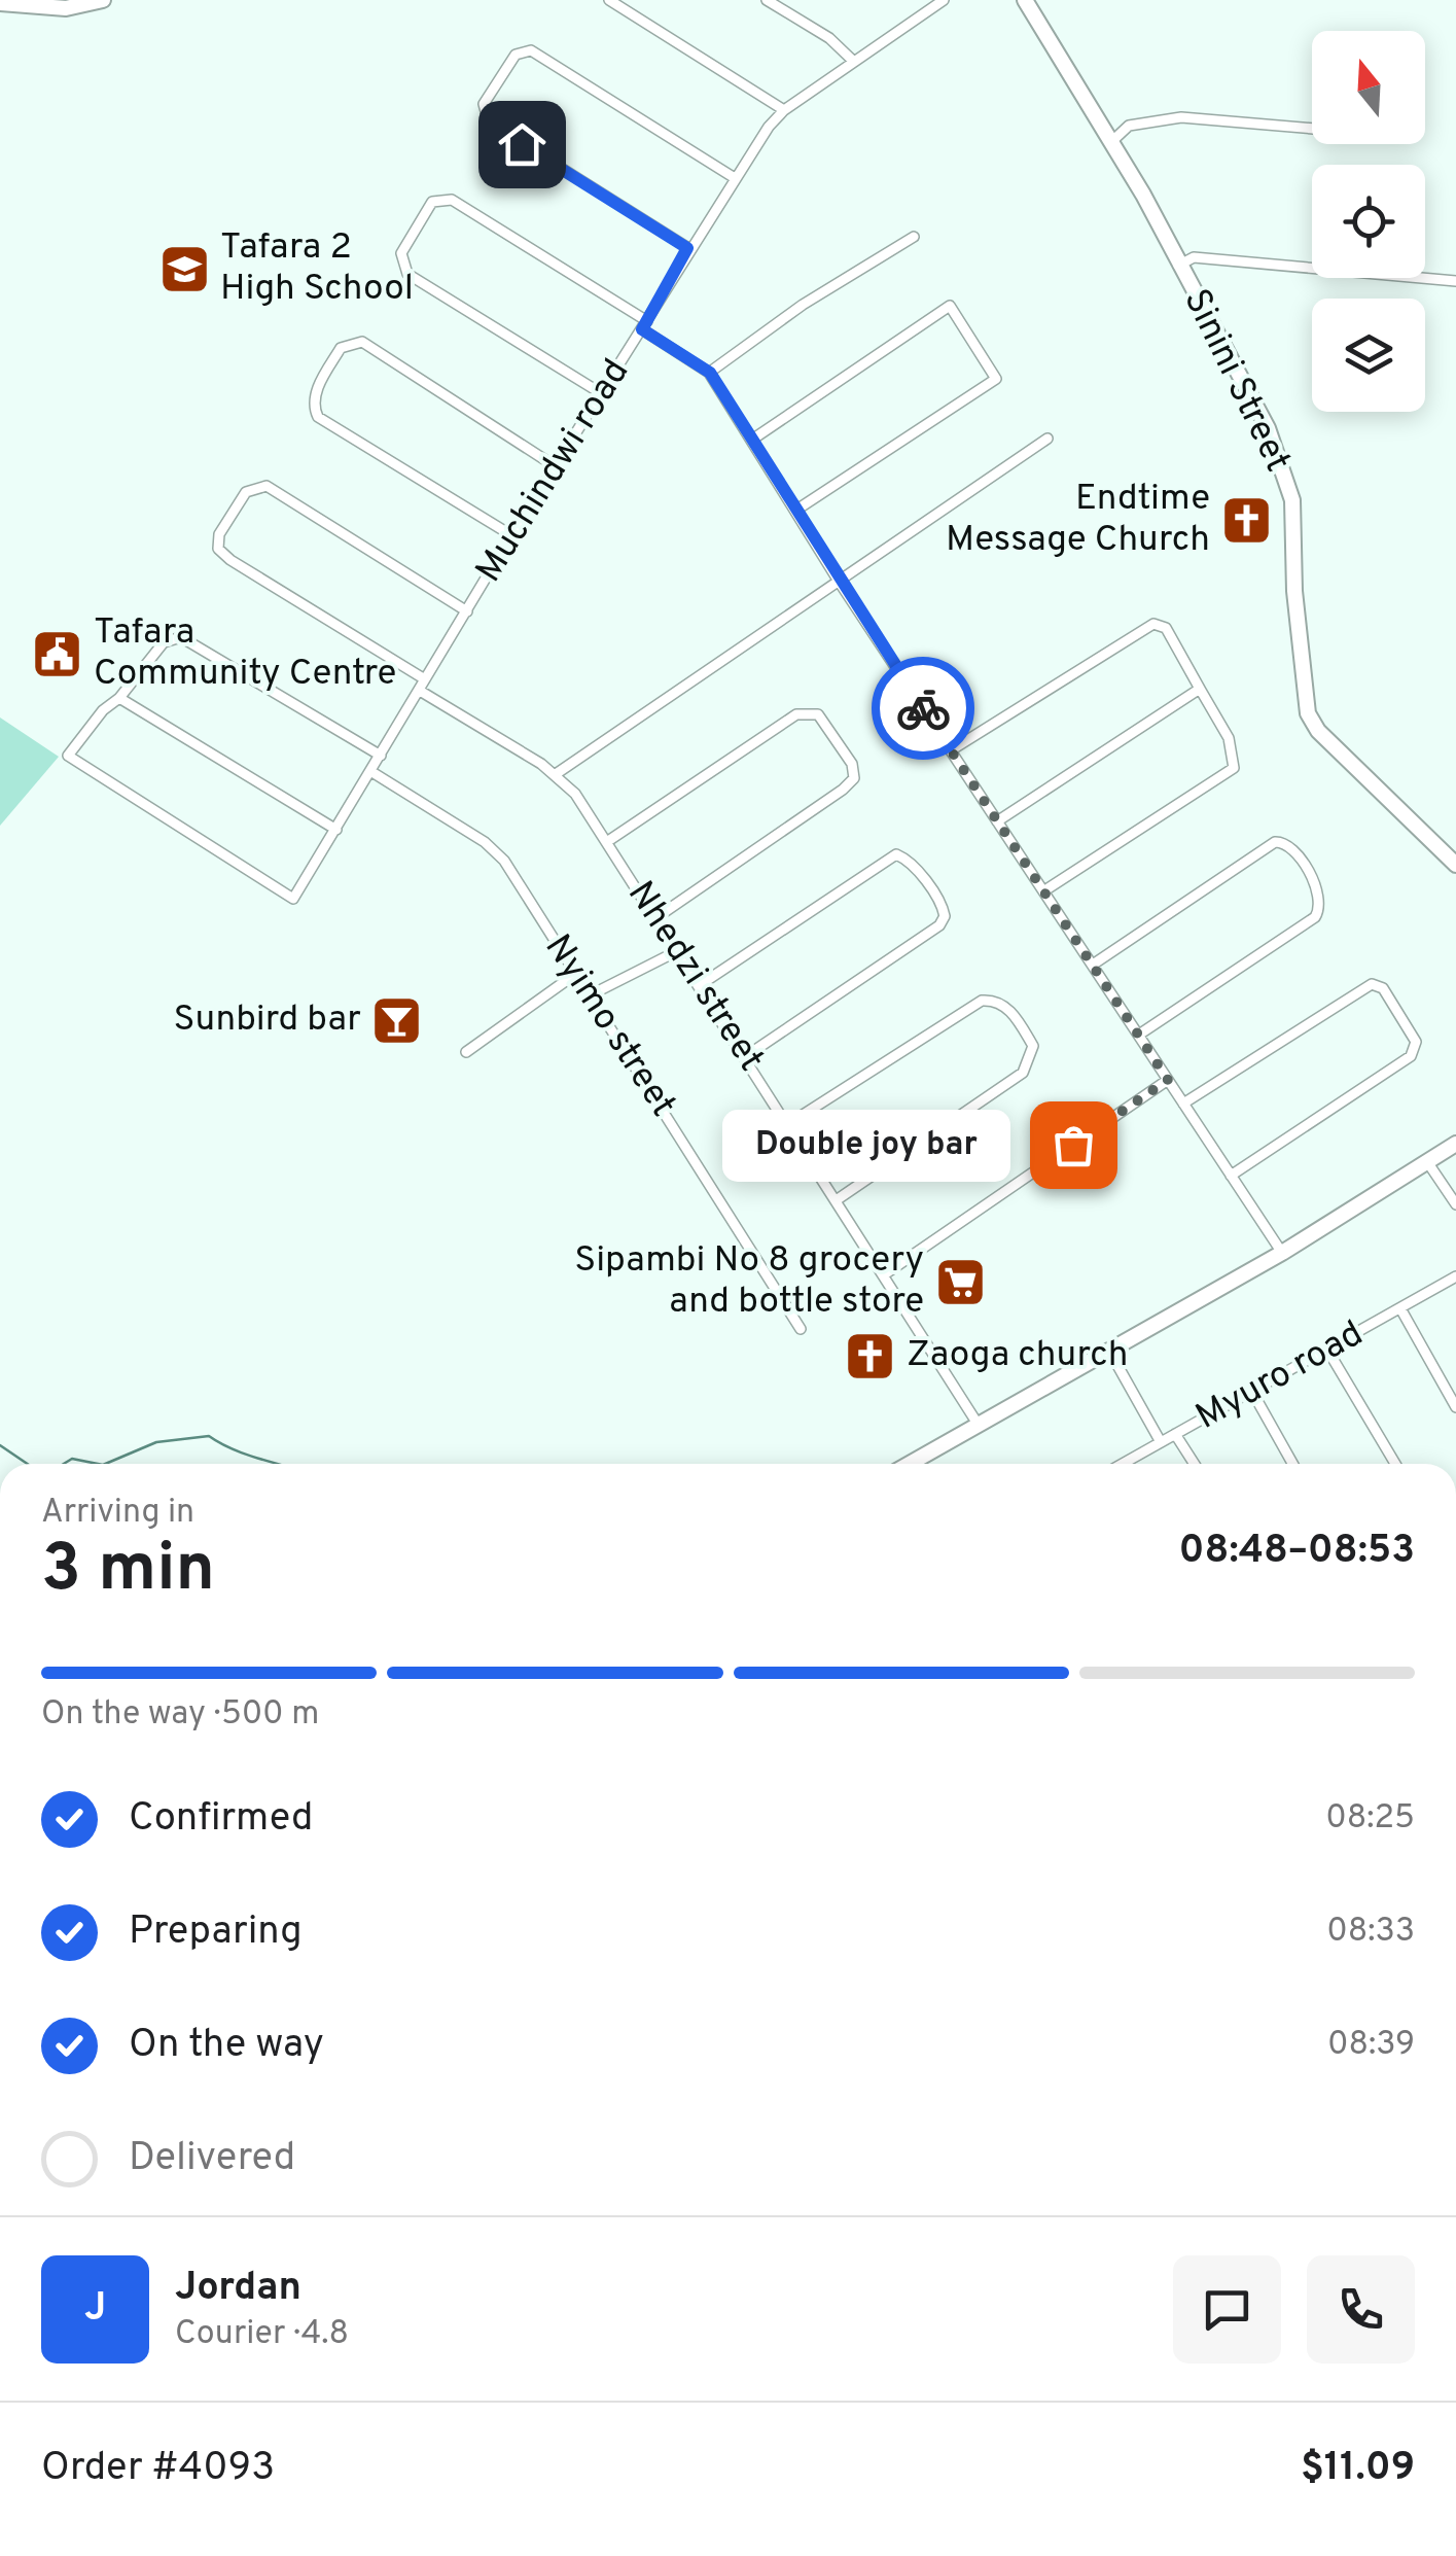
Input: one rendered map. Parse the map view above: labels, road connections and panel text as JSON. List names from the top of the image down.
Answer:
{
  "streets": {
    "street": [
      "Sinini Street",
      "Muchindwi road",
      "Nhedzi street",
      "Nyimo street",
      "Myuro road"
    ]
  },
  "crossings": [
    ["Muchindwi road", "Nhedzi street"],
    ["Muchindwi road", "Nyimo street"]
  ],
  "places": {
    "school or university": ["Tafara 2 High School"],
    "church": ["Endtime Message Church", "Zaoga church"],
    "public building": ["Tafara Community Centre"],
    "bar": ["Sunbird bar"],
    "other": ["Double joy bar"],
    "supermarket": ["Sipambi No 8 grocery and bottle store"]
  },
  "north": "top",
  "page": {
    "bubble": "Double joy bar",
    "heading": ["3 min", "Arriving in", "08:48–08:53"],
    "panel": [
      "Jordan",
      "Courier · 4.8",
      "Order #4093",
      "$11.09"
    ],
    "bar": "On the way · 500 m",
    "list": [
      ["Confirmed", "08:25"],
      ["Preparing", "08:33"],
      ["On the way", "08:39"],
      "Delivered"
    ],
    "round": "J"
  }
}
